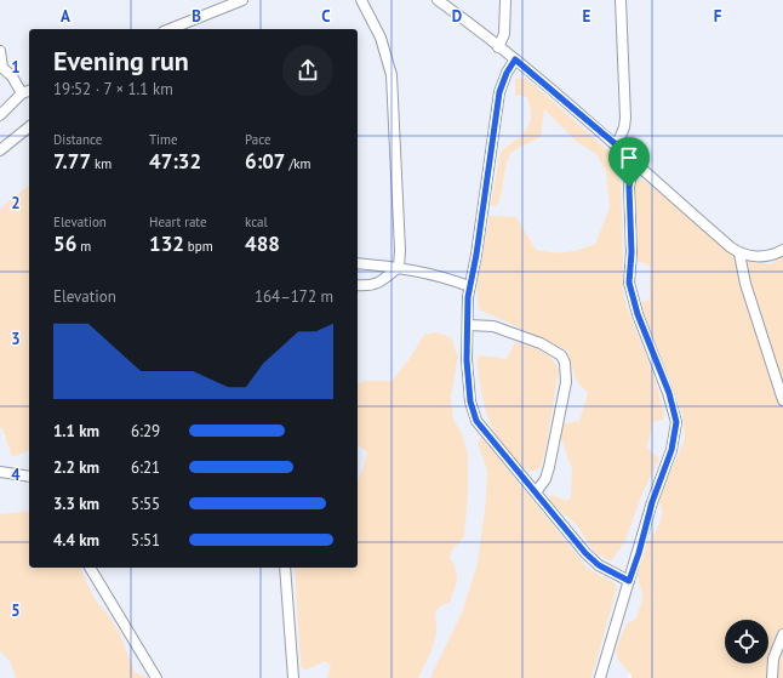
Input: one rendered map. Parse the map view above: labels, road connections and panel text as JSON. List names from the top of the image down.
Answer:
{
  "page": {
    "heading": ["Evening run", "19:52 · 7 × 1.1 km"],
    "stats": [
      ["Distance", "7.77 km"],
      ["Time", "47:32"],
      ["Pace", "6:07 /km"],
      ["Elevation", "56 m"],
      ["Heart rate", "132 bpm"],
      ["kcal", "488"]
    ],
    "chart": ["Elevation", "164–172 m"],
    "list": [
      {
        "name": "1.1 km",
        "note": "6:29"
      },
      {
        "name": "2.2 km",
        "note": "6:21"
      },
      {
        "name": "3.3 km",
        "note": "5:55"
      },
      {
        "name": "4.4 km",
        "note": "5:51"
      }
    ]
  },
  "grid": {
    "columns": [
      "A",
      "B",
      "C",
      "D",
      "E",
      "F"
    ],
    "rows": [
      "1",
      "2",
      "3",
      "4",
      "5"
    ]
  }
}
